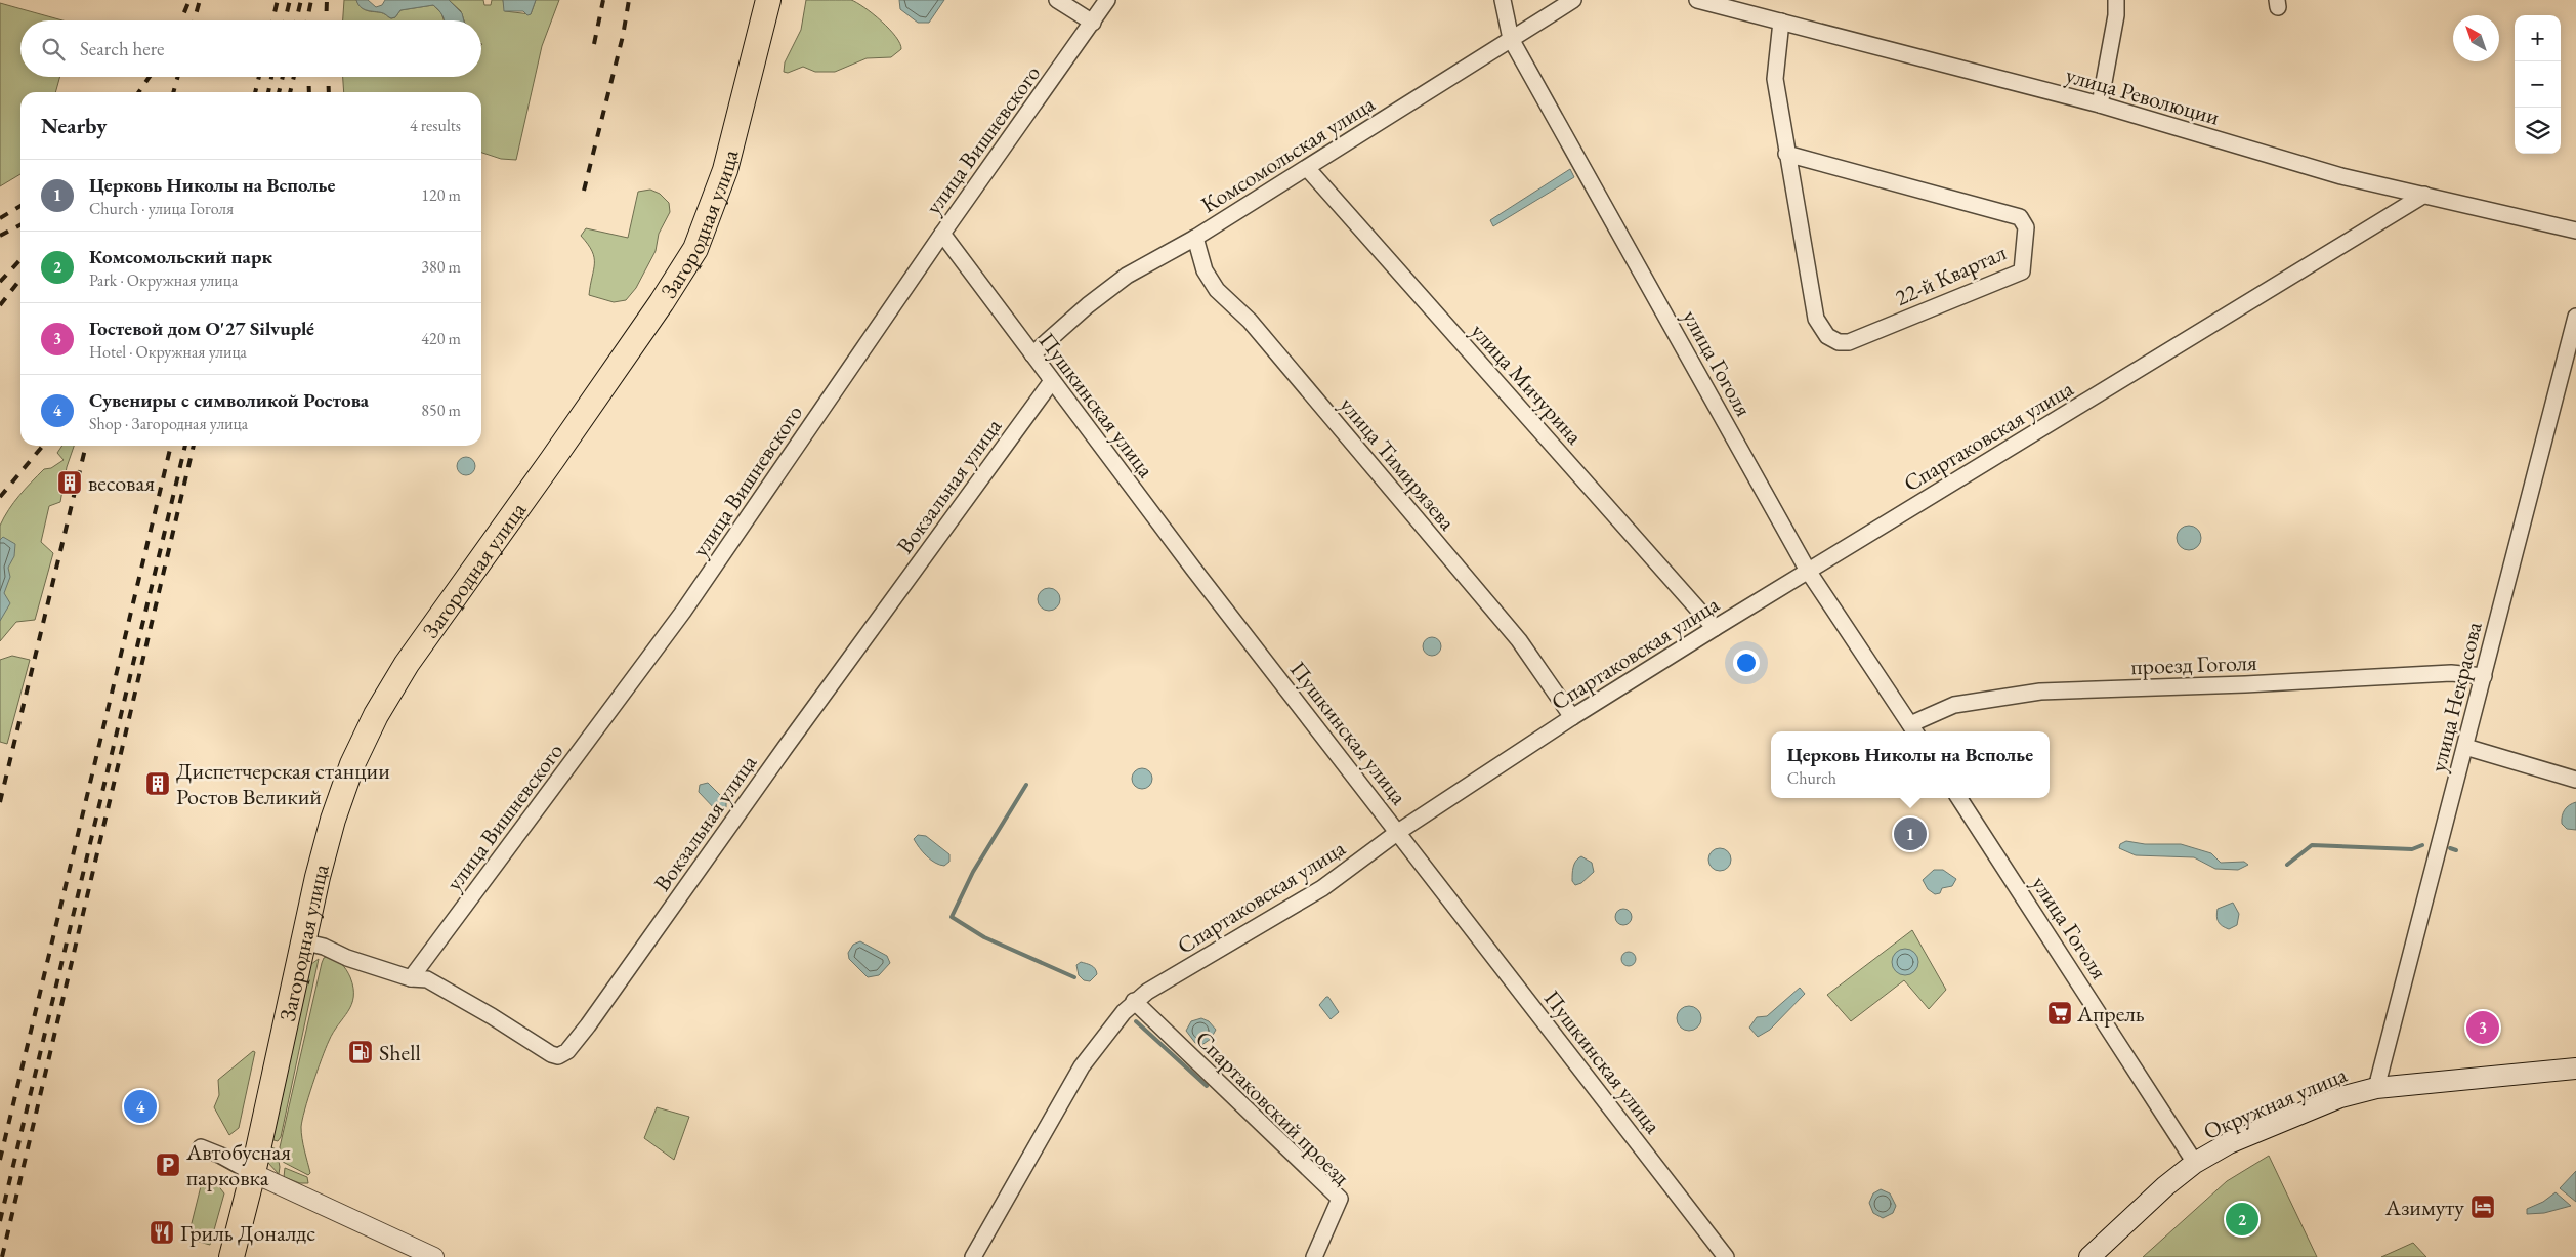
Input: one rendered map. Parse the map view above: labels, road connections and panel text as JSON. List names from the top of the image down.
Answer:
{
  "streets": {
    "highway": ["Загородная улица"],
    "main road": ["Окружная улица"],
    "street": [
      "улица Революции",
      "улица Вишневского",
      "Комсомольская улица",
      "22-й Квартал",
      "улица Гоголя",
      "улица Мичурина",
      "Пушкинская улица",
      "Спартаковская улица",
      "улица Тимирязева",
      "Вокзальная улица",
      "проезд Гоголя",
      "улица Некрасова",
      "Спартаковский проезд"
    ]
  },
  "crossings": [
    ["улица Революции", "22-й Квартал"],
    ["улица Революции", "Спартаковская улица"],
    ["улица Вишневского", "Пушкинская улица"],
    ["улица Вишневского", "Вокзальная улица"],
    ["Комсомольская улица", "улица Гоголя"],
    ["Комсомольская улица", "улица Мичурина"],
    ["Комсомольская улица", "Пушкинская улица"],
    ["Комсомольская улица", "улица Тимирязева"],
    ["Загородная улица", "Вокзальная улица"],
    ["улица Гоголя", "Спартаковская улица"],
    ["улица Гоголя", "проезд Гоголя"],
    ["улица Гоголя", "Окружная улица"],
    ["улица Мичурина", "Спартаковская улица"],
    ["Пушкинская улица", "Спартаковская улица"],
    ["Пушкинская улица", "Вокзальная улица"],
    ["Спартаковская улица", "улица Тимирязева"],
    ["Спартаковская улица", "Спартаковский проезд"],
    ["проезд Гоголя", "улица Некрасова"],
    ["улица Некрасова", "Окружная улица"]
  ],
  "places": {
    "building": ["весовая", "Диспетчерская станции Ростов Великий"],
    "supermarket": ["Апрель"],
    "fuel station": ["Shell"],
    "parking": ["Автобусная парковка"],
    "hotel": ["Азимуту"],
    "restaurant": ["Гриль Доналдс"]
  },
  "north": "top left",
  "page": {
    "map_buttons": ["+", "−"],
    "search": "Search here",
    "heading": ["Nearby", "4 results"],
    "list": [
      {
        "mark": "1",
        "name": "Церковь Николы на Всполье",
        "note": "Church · улица Гоголя",
        "value": "120 m"
      },
      {
        "mark": "2",
        "name": "Комсомольский парк",
        "note": "Park · Окружная улица",
        "value": "380 m"
      },
      {
        "mark": "3",
        "name": "Гостевой дом O'27 Silvuplé",
        "note": "Hotel · Окружная улица",
        "value": "420 m"
      },
      {
        "mark": "4",
        "name": "Сувениры с символикой Ростова",
        "note": "Shop · Загородная улица",
        "value": "850 m"
      }
    ],
    "popup": ["Церковь Николы на Всполье", "Church"],
    "pins": [
      "1",
      "3",
      "4",
      "2"
    ]
  }
}
